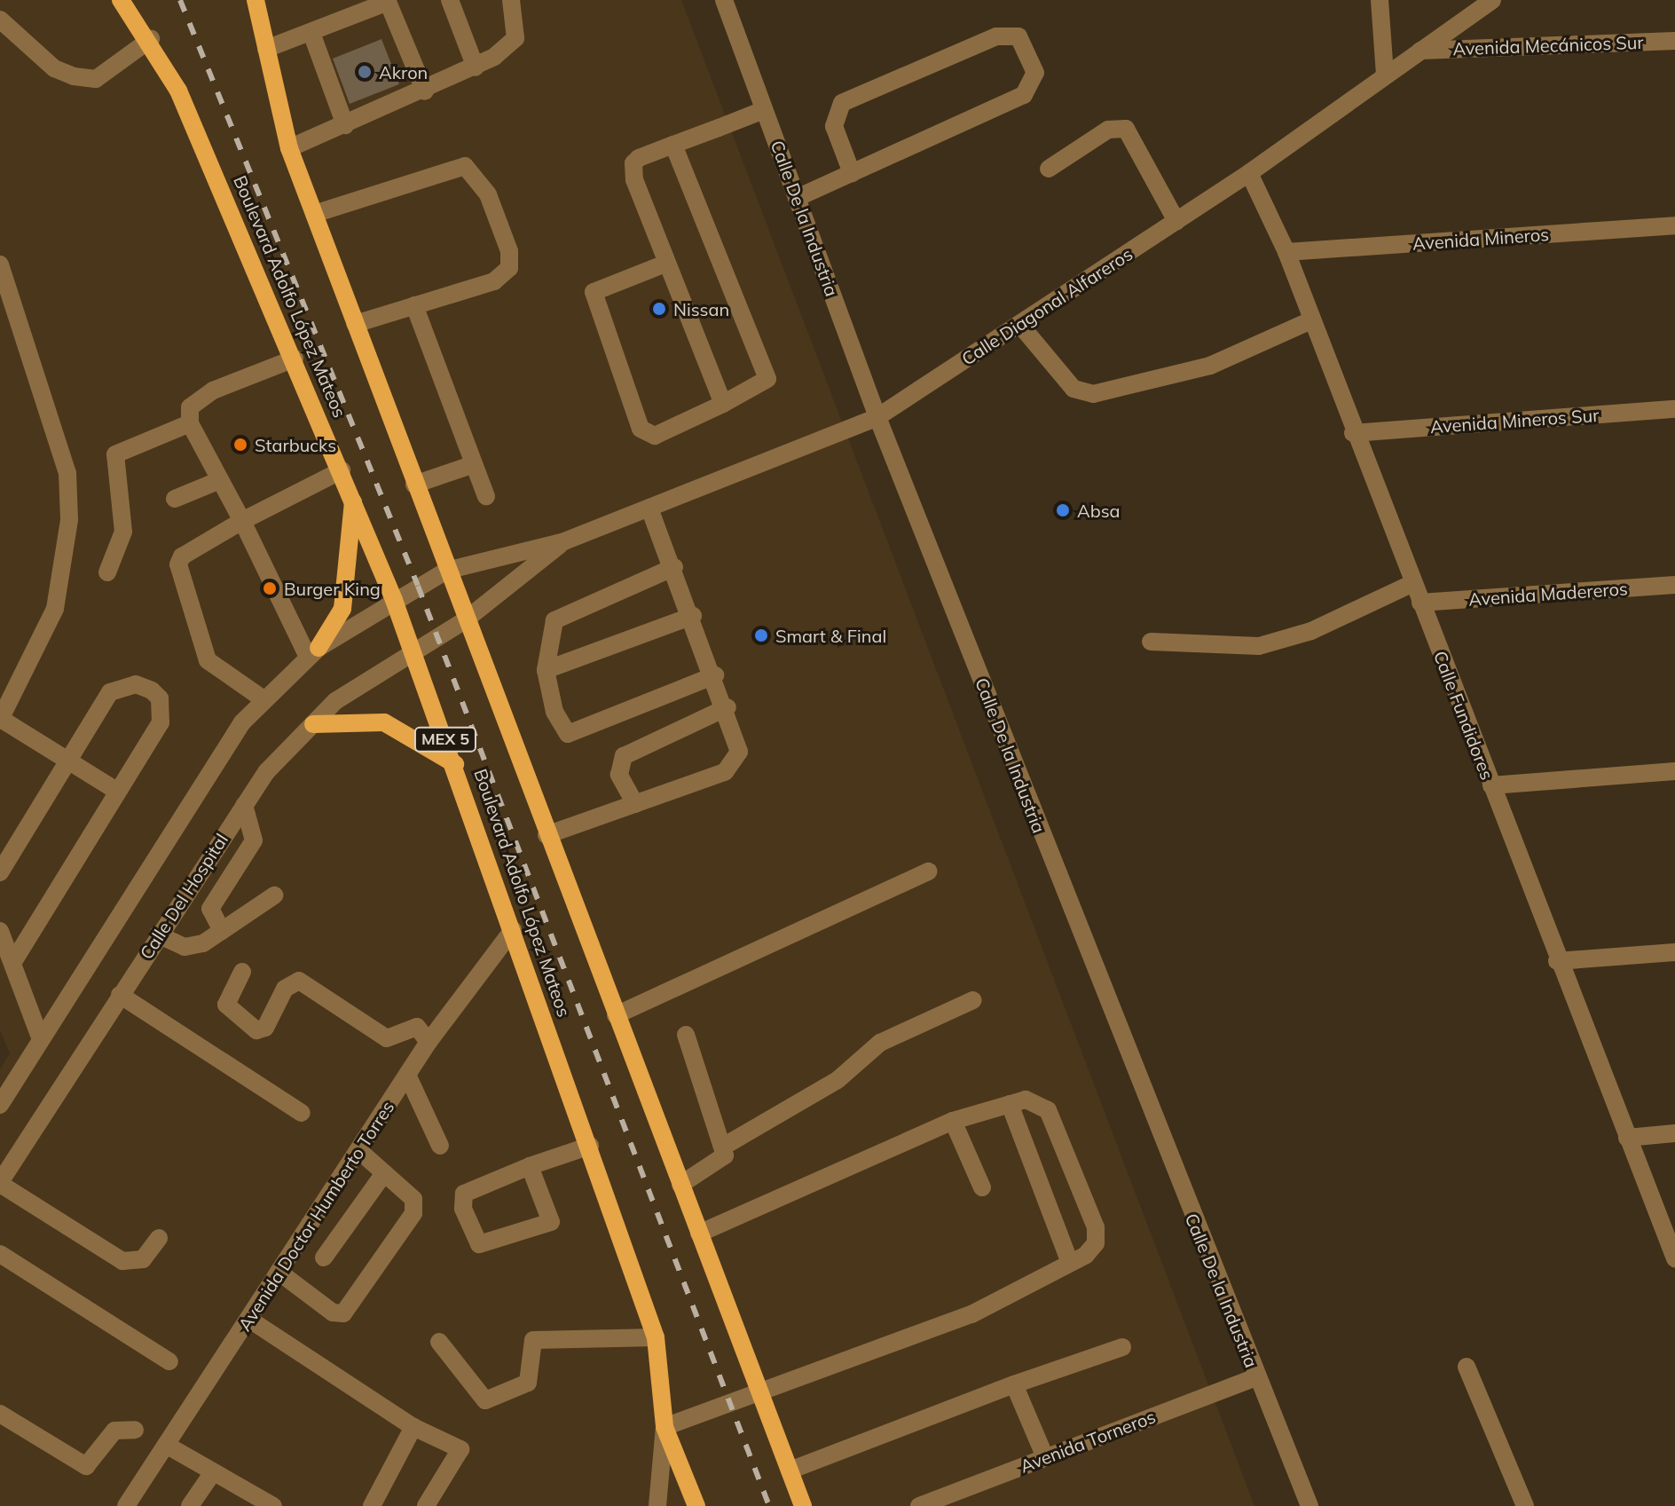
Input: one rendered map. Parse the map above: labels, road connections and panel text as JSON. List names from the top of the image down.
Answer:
{
  "streets": {
    "main road": ["Boulevard Adolfo López Mateos", "MEX 5"],
    "street": [
      "Avenida Mecánicos Sur",
      "Calle De la Industria",
      "Avenida Mineros",
      "Calle Diagonal Alfareros",
      "Avenida Mineros Sur",
      "Avenida Madereros",
      "Calle Fundidores",
      "Calle Del Hospital",
      "Avenida Doctor Humberto Torres",
      "Avenida Torneros"
    ]
  },
  "crossings": [
    ["Avenida Mecánicos Sur", "Calle Diagonal Alfareros"],
    ["Calle De la Industria", "Calle Diagonal Alfareros"],
    ["Calle De la Industria", "Avenida Torneros"],
    ["Avenida Mineros", "Calle Fundidores"],
    ["Boulevard Adolfo López Mateos", "Calle Diagonal Alfareros"],
    ["Boulevard Adolfo López Mateos", "Calle Del Hospital"],
    ["Boulevard Adolfo López Mateos", "Avenida Doctor Humberto Torres"],
    ["Calle Diagonal Alfareros", "Calle Fundidores"],
    ["Calle Diagonal Alfareros", "MEX 5"],
    ["Calle Diagonal Alfareros", "Calle Del Hospital"],
    ["Avenida Mineros Sur", "Calle Fundidores"],
    ["Avenida Madereros", "Calle Fundidores"]
  ],
  "places": [
    "Akron",
    "Nissan",
    "Starbucks",
    "Absa",
    "Burger King",
    "Smart & Final"
  ]
}
